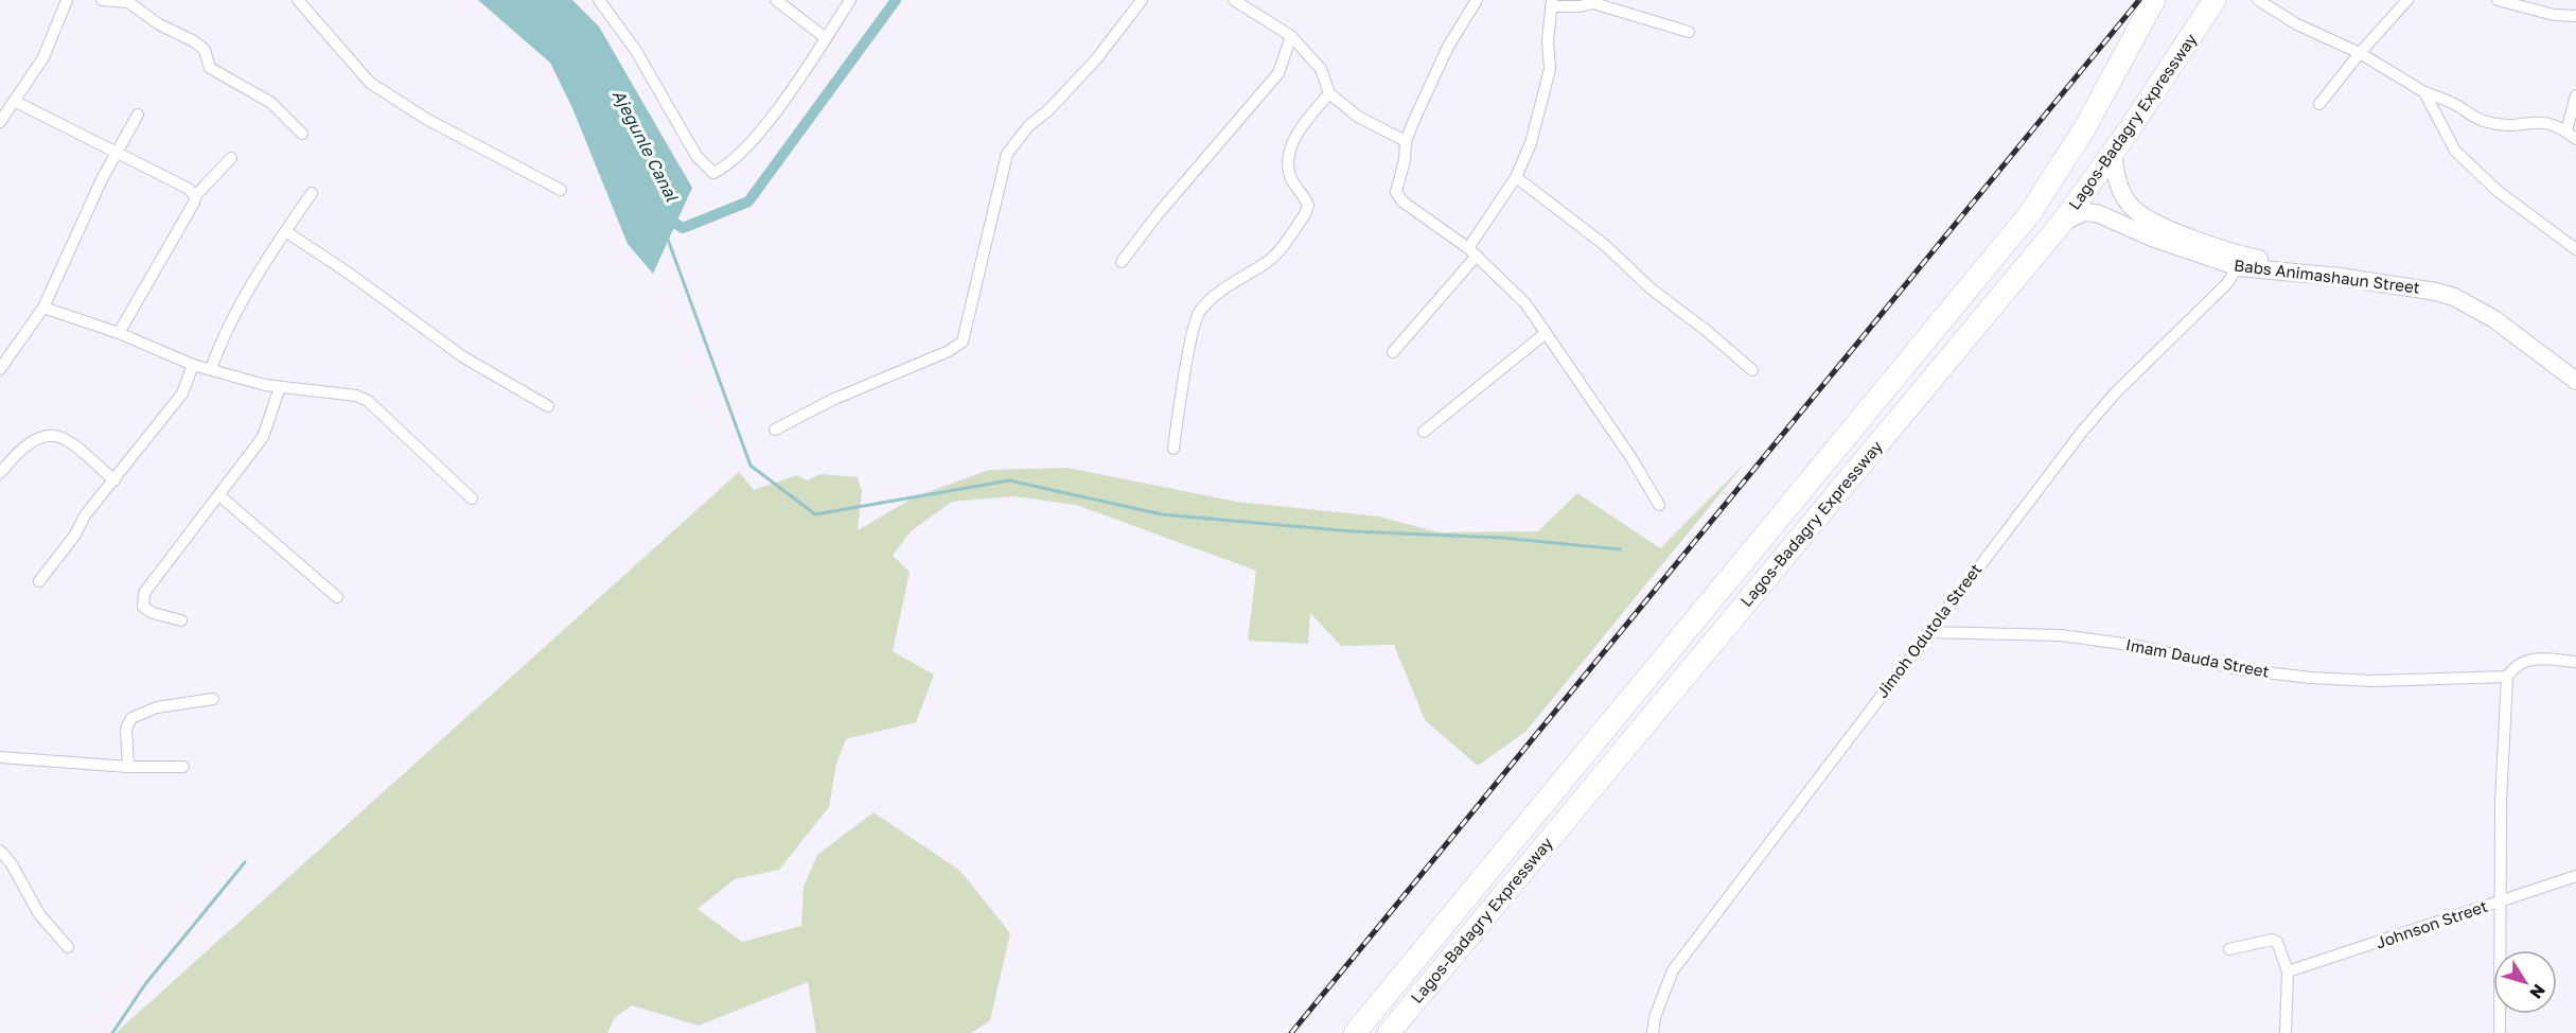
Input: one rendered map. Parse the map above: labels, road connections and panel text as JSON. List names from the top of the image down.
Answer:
{
  "streets": {
    "highway": ["Lagos-Badagry Expressway"],
    "main road": ["Babs Animashaun Street"],
    "street": ["Jimoh Odutola Street", "Imam Dauda Street", "Johnson Street"]
  },
  "crossings": [
    ["Lagos-Badagry Expressway", "Babs Animashaun Street"],
    ["Babs Animashaun Street", "Jimoh Odutola Street"],
    ["Jimoh Odutola Street", "Imam Dauda Street"]
  ],
  "water": ["Ajegunle Canal"],
  "north": "bottom right"
}
